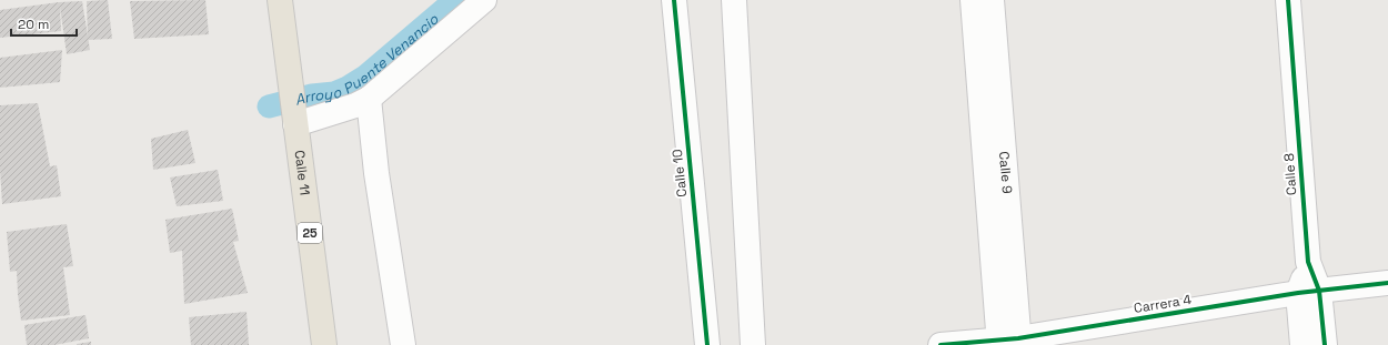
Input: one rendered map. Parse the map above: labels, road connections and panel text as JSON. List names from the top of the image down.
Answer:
{
  "streets": {
    "main road": ["Calle 11", "25"],
    "street": [
      "Calle 10",
      "Calle 9",
      "Calle 8",
      "Carrera 4"
    ]
  },
  "crossings": [
    ["Calle 9", "Carrera 4"],
    ["Calle 8", "Carrera 4"]
  ],
  "water": ["Arroyo Puente Venancio"],
  "scale_bar": "20 m"
}
